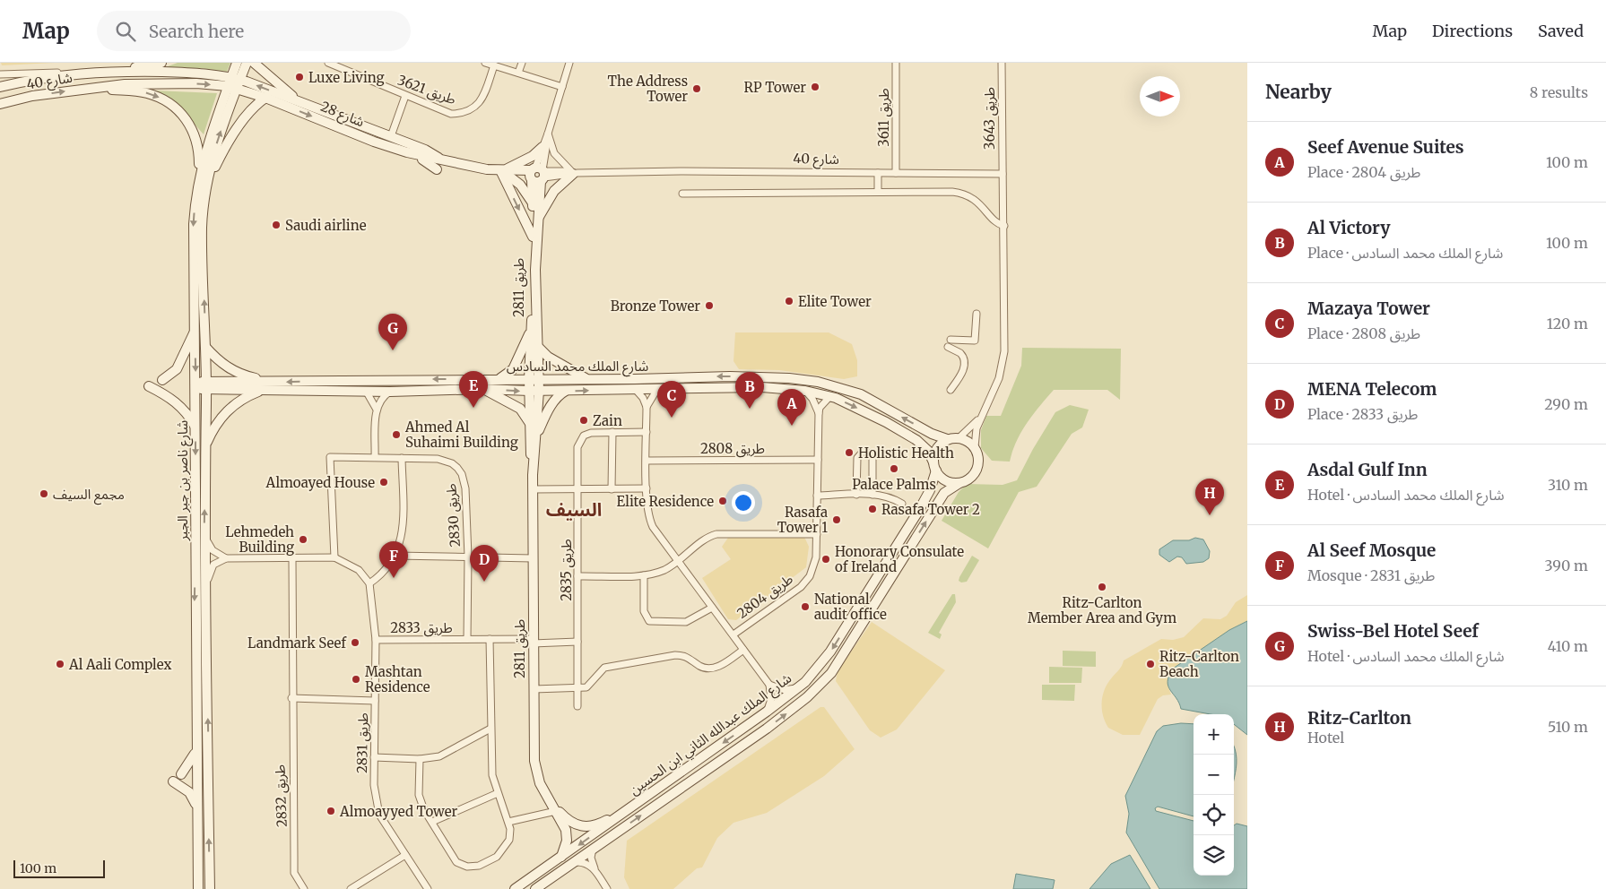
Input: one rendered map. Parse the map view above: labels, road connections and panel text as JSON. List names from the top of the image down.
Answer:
{
  "streets": {
    "main road": [
      "شارع 40",
      "شارع 28",
      "طريق 2811",
      "شارع الملك محمد السادس",
      "شارع ناصر بن جبر الجبر",
      "شارع الملك عبدالله الثاني ابن الحسين"
    ],
    "street": [
      "طريق 3621",
      "طريق 3611",
      "طريق 3643",
      "طريق 2808",
      "طريق 2830",
      "طريق 2835",
      "طريق 2804",
      "طريق 2833",
      "طريق 2831",
      "طريق 2832"
    ]
  },
  "crossings": [
    ["شارع 40", "شارع 28"],
    ["شارع 40", "طريق 3611"],
    ["شارع 40", "طريق 3643"],
    ["شارع 40", "طريق 2811"],
    ["شارع 40", "شارع ناصر بن جبر الجبر"],
    ["شارع 28", "طريق 2811"],
    ["شارع 28", "شارع ناصر بن جبر الجبر"],
    ["طريق 2811", "شارع الملك محمد السادس"],
    ["طريق 2811", "طريق 2830"],
    ["طريق 2811", "طريق 2833"],
    ["طريق 2811", "شارع الملك عبدالله الثاني ابن الحسين"],
    ["شارع الملك محمد السادس", "شارع ناصر بن جبر الجبر"],
    ["شارع الملك محمد السادس", "شارع الملك عبدالله الثاني ابن الحسين"],
    ["طريق 2808", "طريق 2804"],
    ["طريق 2830", "طريق 2833"],
    ["طريق 2835", "طريق 2833"],
    ["طريق 2833", "طريق 2831"]
  ],
  "districts": ["السيف"],
  "places": [
    "Luxe Living",
    "RP Tower",
    "The Address Tower",
    "Saudi airline",
    "Elite Tower",
    "Bronze Tower",
    "Zain",
    "Ahmed Al Suhaimi Building",
    "Holistic Health",
    "Palace Palms",
    "Almoayed House",
    "مجمع السيف",
    "Elite Residence",
    "Rasafa Tower 2",
    "Rasafa Tower 1",
    "Lehmedeh Building",
    "Honorary Consulate of Ireland",
    "Ritz-Carlton Member Area and Gym",
    "National audit office",
    "Landmark Seef",
    "Al Aali Complex",
    "Ritz-Carlton Beach",
    "Mashtan Residence",
    "Almoayyed Tower"
  ],
  "scale_bar": "100 m",
  "north": "right",
  "page": {
    "header": "Map",
    "search": "Search here",
    "nav": ["Map", "Directions", "Saved"],
    "heading": ["Nearby", "8 results"],
    "list": [
      {
        "mark": "A",
        "name": "Seef Avenue Suites",
        "note": "Place · طريق 2804",
        "value": "100 m"
      },
      {
        "mark": "B",
        "name": "Al Victory",
        "note": "Place · شارع الملك محمد السادس",
        "value": "100 m"
      },
      {
        "mark": "C",
        "name": "Mazaya Tower",
        "note": "Place · طريق 2808",
        "value": "120 m"
      },
      {
        "mark": "D",
        "name": "MENA Telecom",
        "note": "Place · طريق 2833",
        "value": "290 m"
      },
      {
        "mark": "E",
        "name": "Asdal Gulf Inn",
        "note": "Hotel · شارع الملك محمد السادس",
        "value": "310 m"
      },
      {
        "mark": "F",
        "name": "Al Seef Mosque",
        "note": "Mosque · طريق 2831",
        "value": "390 m"
      },
      {
        "mark": "G",
        "name": "Swiss-Bel Hotel Seef",
        "note": "Hotel · شارع الملك محمد السادس",
        "value": "410 m"
      },
      {
        "mark": "H",
        "name": "Ritz-Carlton",
        "note": "Hotel",
        "value": "510 m"
      }
    ],
    "pins": [
      "G",
      "E",
      "B",
      "C",
      "A",
      "H",
      "F",
      "D"
    ],
    "map_buttons": ["+", "−"],
    "scale": "100 m"
  }
}
